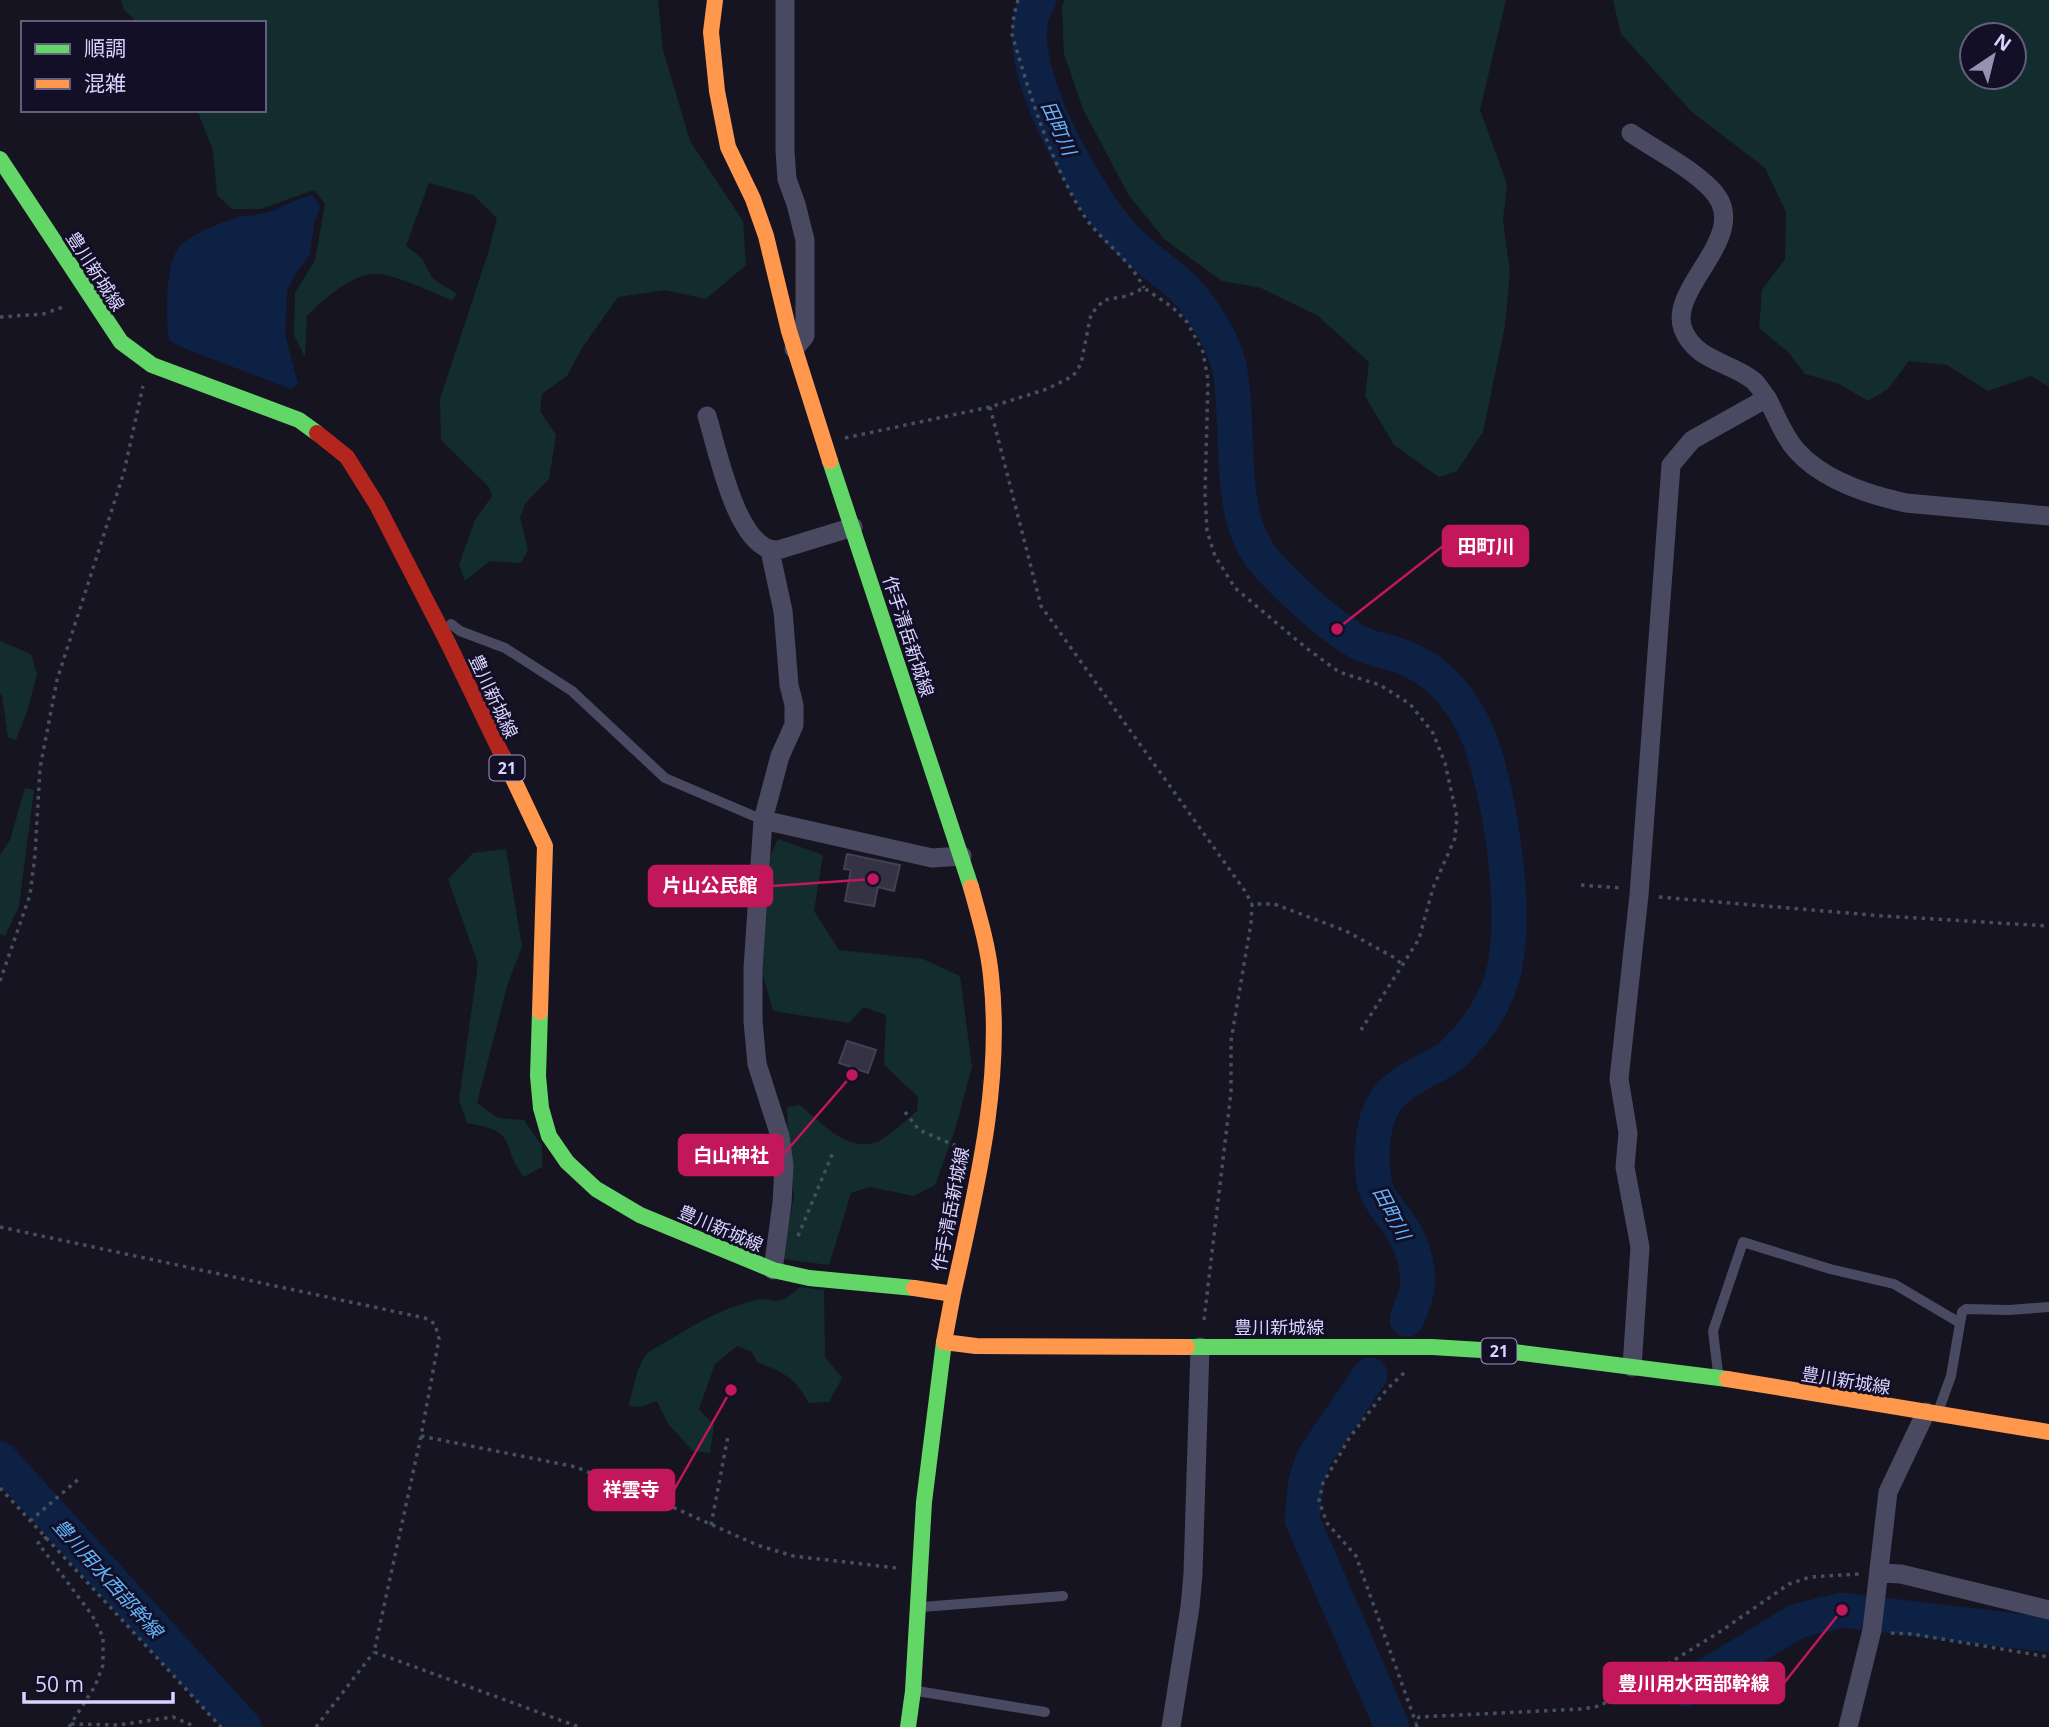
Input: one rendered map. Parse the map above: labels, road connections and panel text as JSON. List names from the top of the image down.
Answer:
{
  "streets": {
    "main road": ["豊川新城線", "作手清岳新城線", "21"]
  },
  "crossings": [
    ["豊川新城線", "作手清岳新城線"]
  ],
  "water": ["田町川", "豊川用水西部幹線"],
  "places": [
    "田町川",
    "片山公民館",
    "白山神社",
    "祥雲寺",
    "豊川用水西部幹線"
  ],
  "legend": ["順調", "混雑"],
  "scale_bar": "50 m",
  "north": "top right"
}
